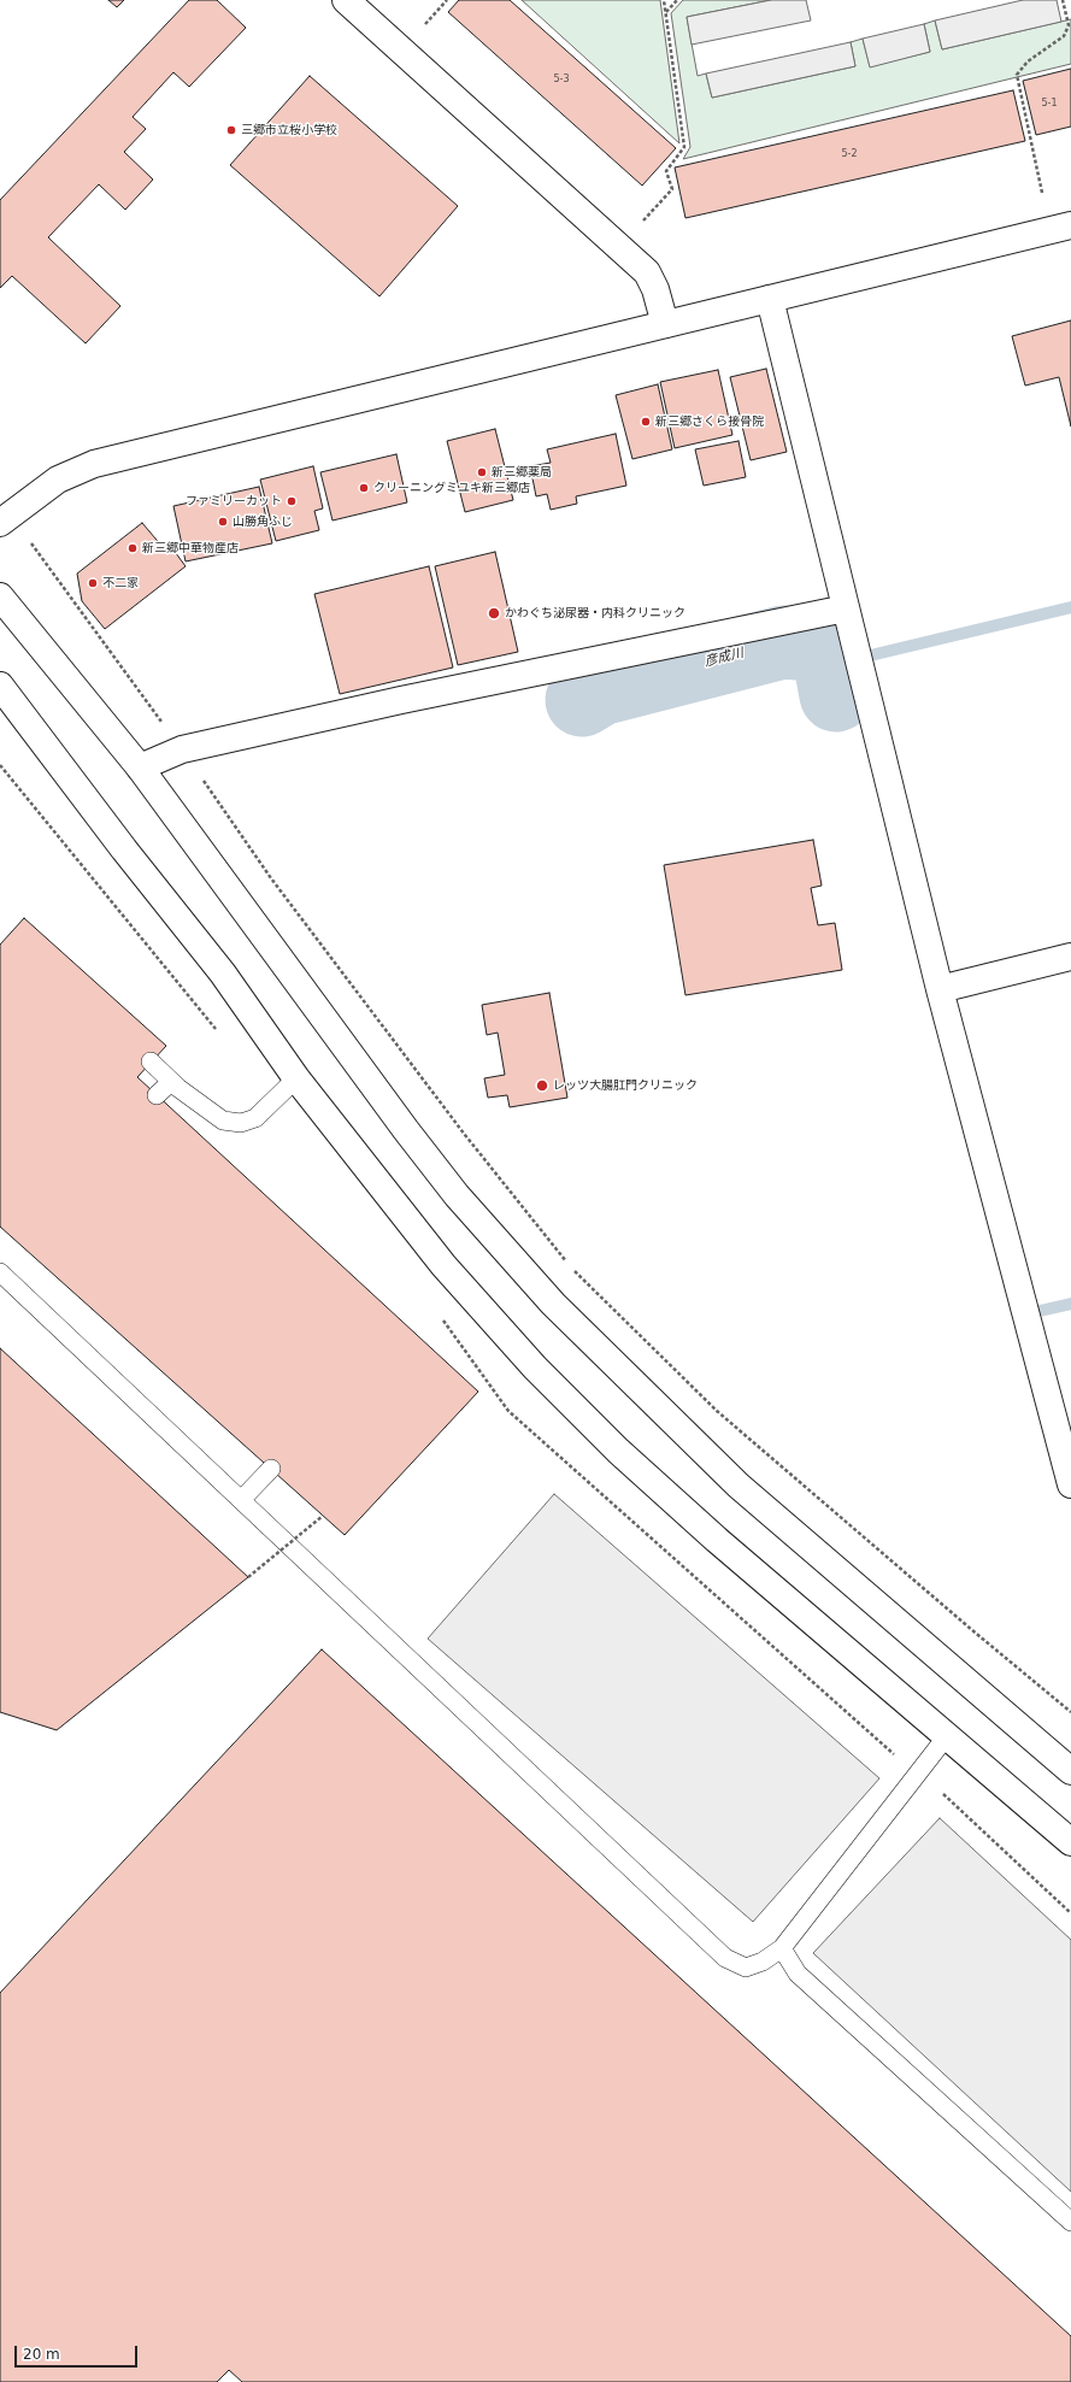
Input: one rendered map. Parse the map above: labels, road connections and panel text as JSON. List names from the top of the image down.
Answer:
{
  "water": ["彦成川"],
  "places": [
    "三郷市立桜小学校",
    "新三郷さくら接骨院",
    "新三郷薬局",
    "クリーニングミユキ新三郷店",
    "ファミリーカット",
    "山勝角ふじ",
    "新三郷中華物産店",
    "不二家",
    "かわぐち泌尿器・内科クリニック",
    "レッツ大腸肛門クリニック"
  ],
  "house_numbers": ["5-3", "5-1", "5-2"],
  "scale_bar": "20 m"
}
